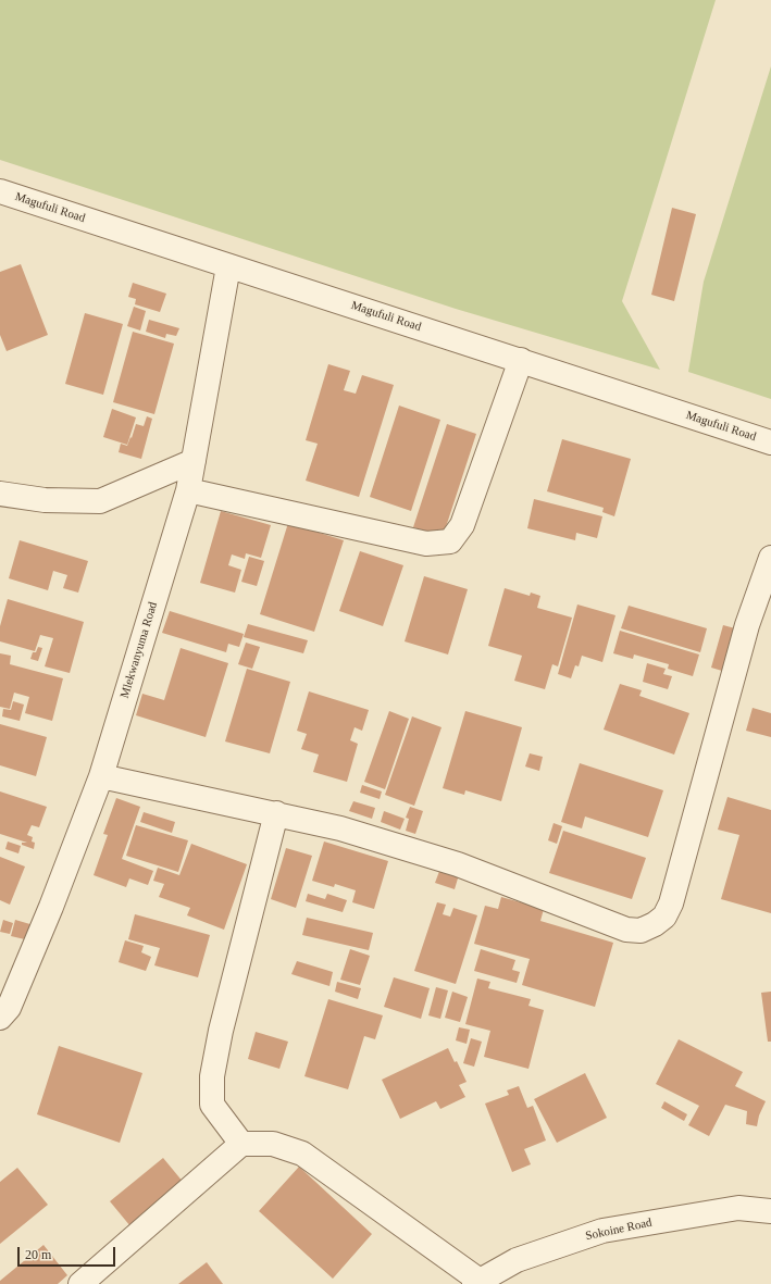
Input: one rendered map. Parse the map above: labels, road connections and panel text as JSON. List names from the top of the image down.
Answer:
{
  "streets": {
    "street": ["Magufuli Road", "Mlekwanyuma Road", "Sokoine Road"]
  },
  "crossings": [
    ["Magufuli Road", "Mlekwanyuma Road"]
  ],
  "scale_bar": "20 m"
}
